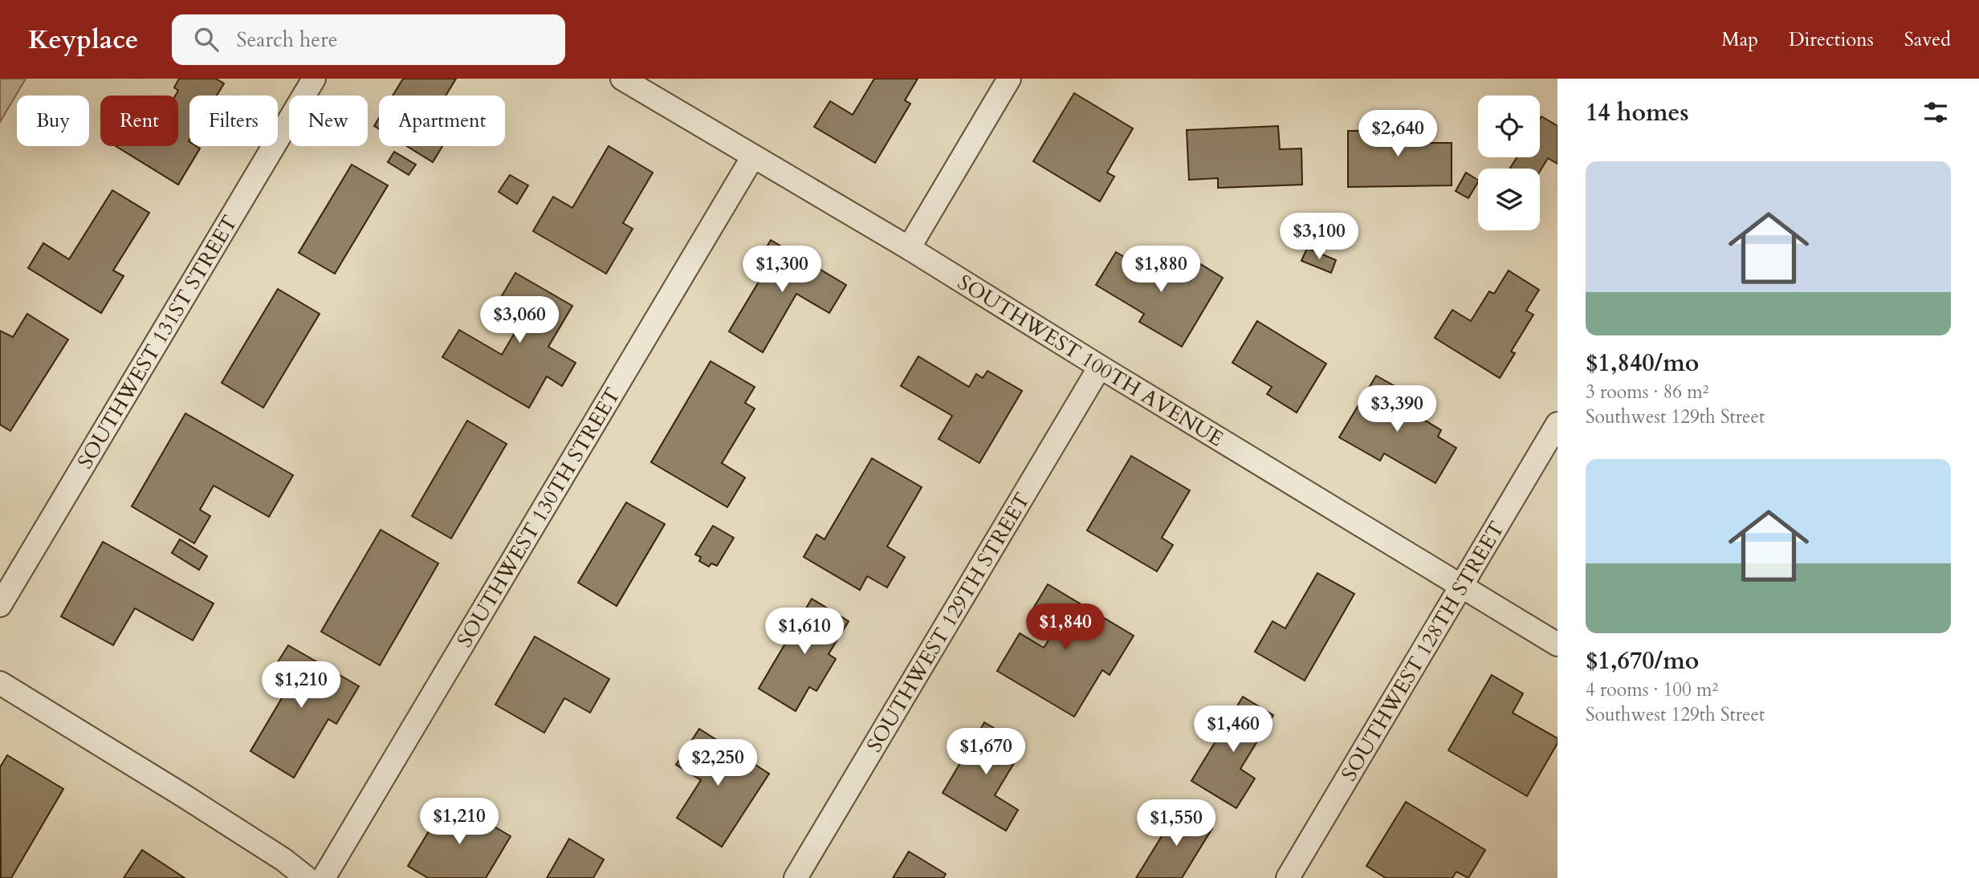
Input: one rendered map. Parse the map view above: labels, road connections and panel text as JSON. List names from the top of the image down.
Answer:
{
  "streets": {
    "street": [
      "SOUTHWEST 131ST STREET",
      "SOUTHWEST 100TH AVENUE",
      "SOUTHWEST 130TH STREET",
      "SOUTHWEST 129TH STREET",
      "SOUTHWEST 128TH STREET"
    ]
  },
  "crossings": [
    ["SOUTHWEST 100TH AVENUE", "SOUTHWEST 130TH STREET"],
    ["SOUTHWEST 100TH AVENUE", "SOUTHWEST 129TH STREET"],
    ["SOUTHWEST 100TH AVENUE", "SOUTHWEST 128TH STREET"]
  ],
  "page": {
    "header": "Keyplace",
    "search": "Search here",
    "nav": ["Map", "Directions", "Saved"],
    "heading": "14 homes",
    "chip": [
      "Buy",
      "Rent",
      "Filters",
      "New",
      "Apartment"
    ],
    "price": [
      "$2,640",
      "$3,100",
      "$1,300",
      "$1,880",
      "$3,060",
      "$3,390",
      "$1,840",
      "$1,610",
      "$1,210",
      "$1,460",
      "$1,670",
      "$2,250",
      "$1,210",
      "$1,550"
    ],
    "list": [
      {
        "name": "$1,840/mo",
        "note": "3 rooms · 86 m² · Southwest 129th Street"
      },
      {
        "name": "$1,670/mo",
        "note": "4 rooms · 100 m² · Southwest 129th Street"
      }
    ]
  }
}
